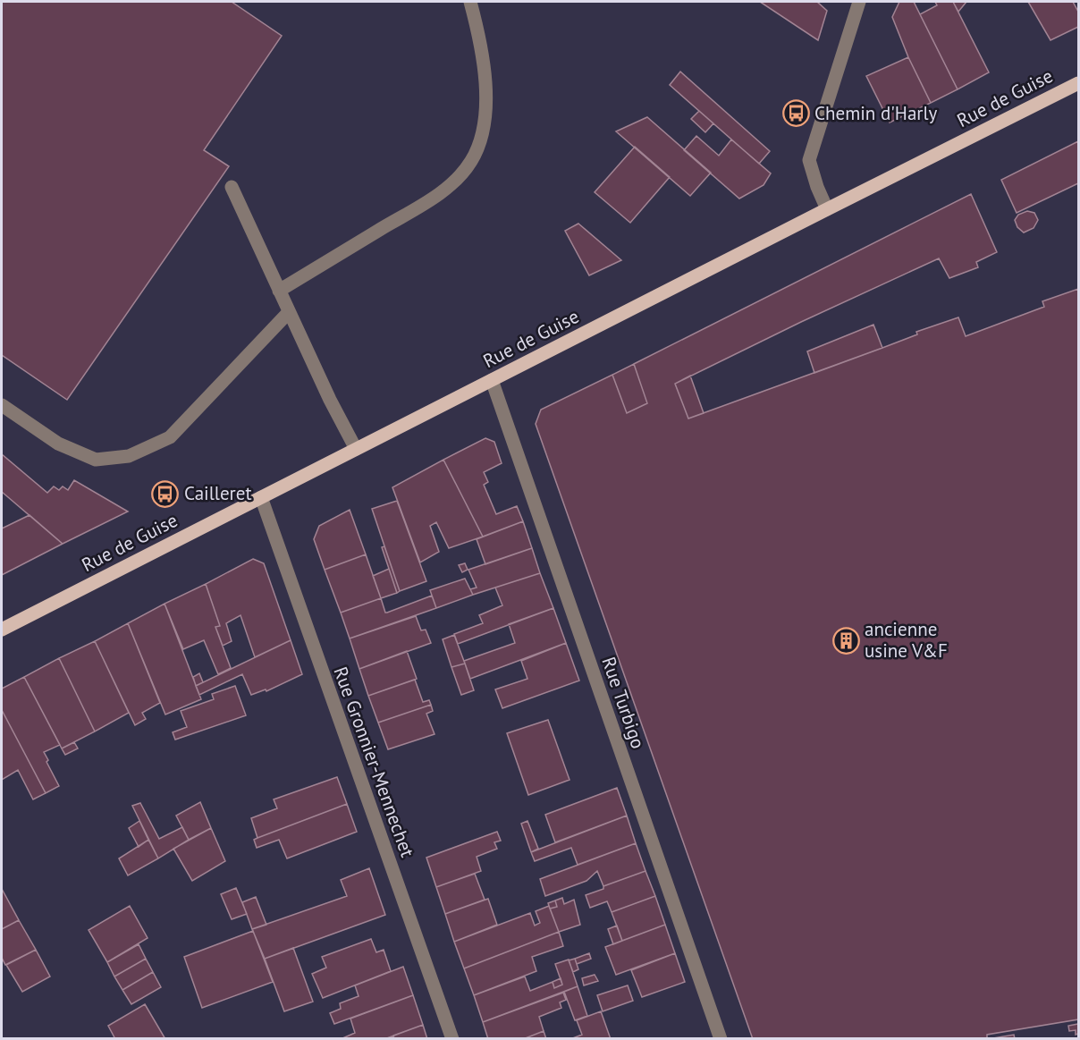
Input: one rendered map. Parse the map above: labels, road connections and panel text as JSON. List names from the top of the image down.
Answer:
{
  "streets": {
    "main road": ["Rue de Guise"],
    "street": ["Rue Turbigo", "Rue Gronnier-Mennechet"]
  },
  "crossings": [
    ["Rue de Guise", "Rue Turbigo"],
    ["Rue de Guise", "Rue Gronnier-Mennechet"]
  ],
  "places": {
    "bus stop": ["Chemin d'Harly", "Cailleret"],
    "building": ["ancienne usine V&F"]
  }
}
